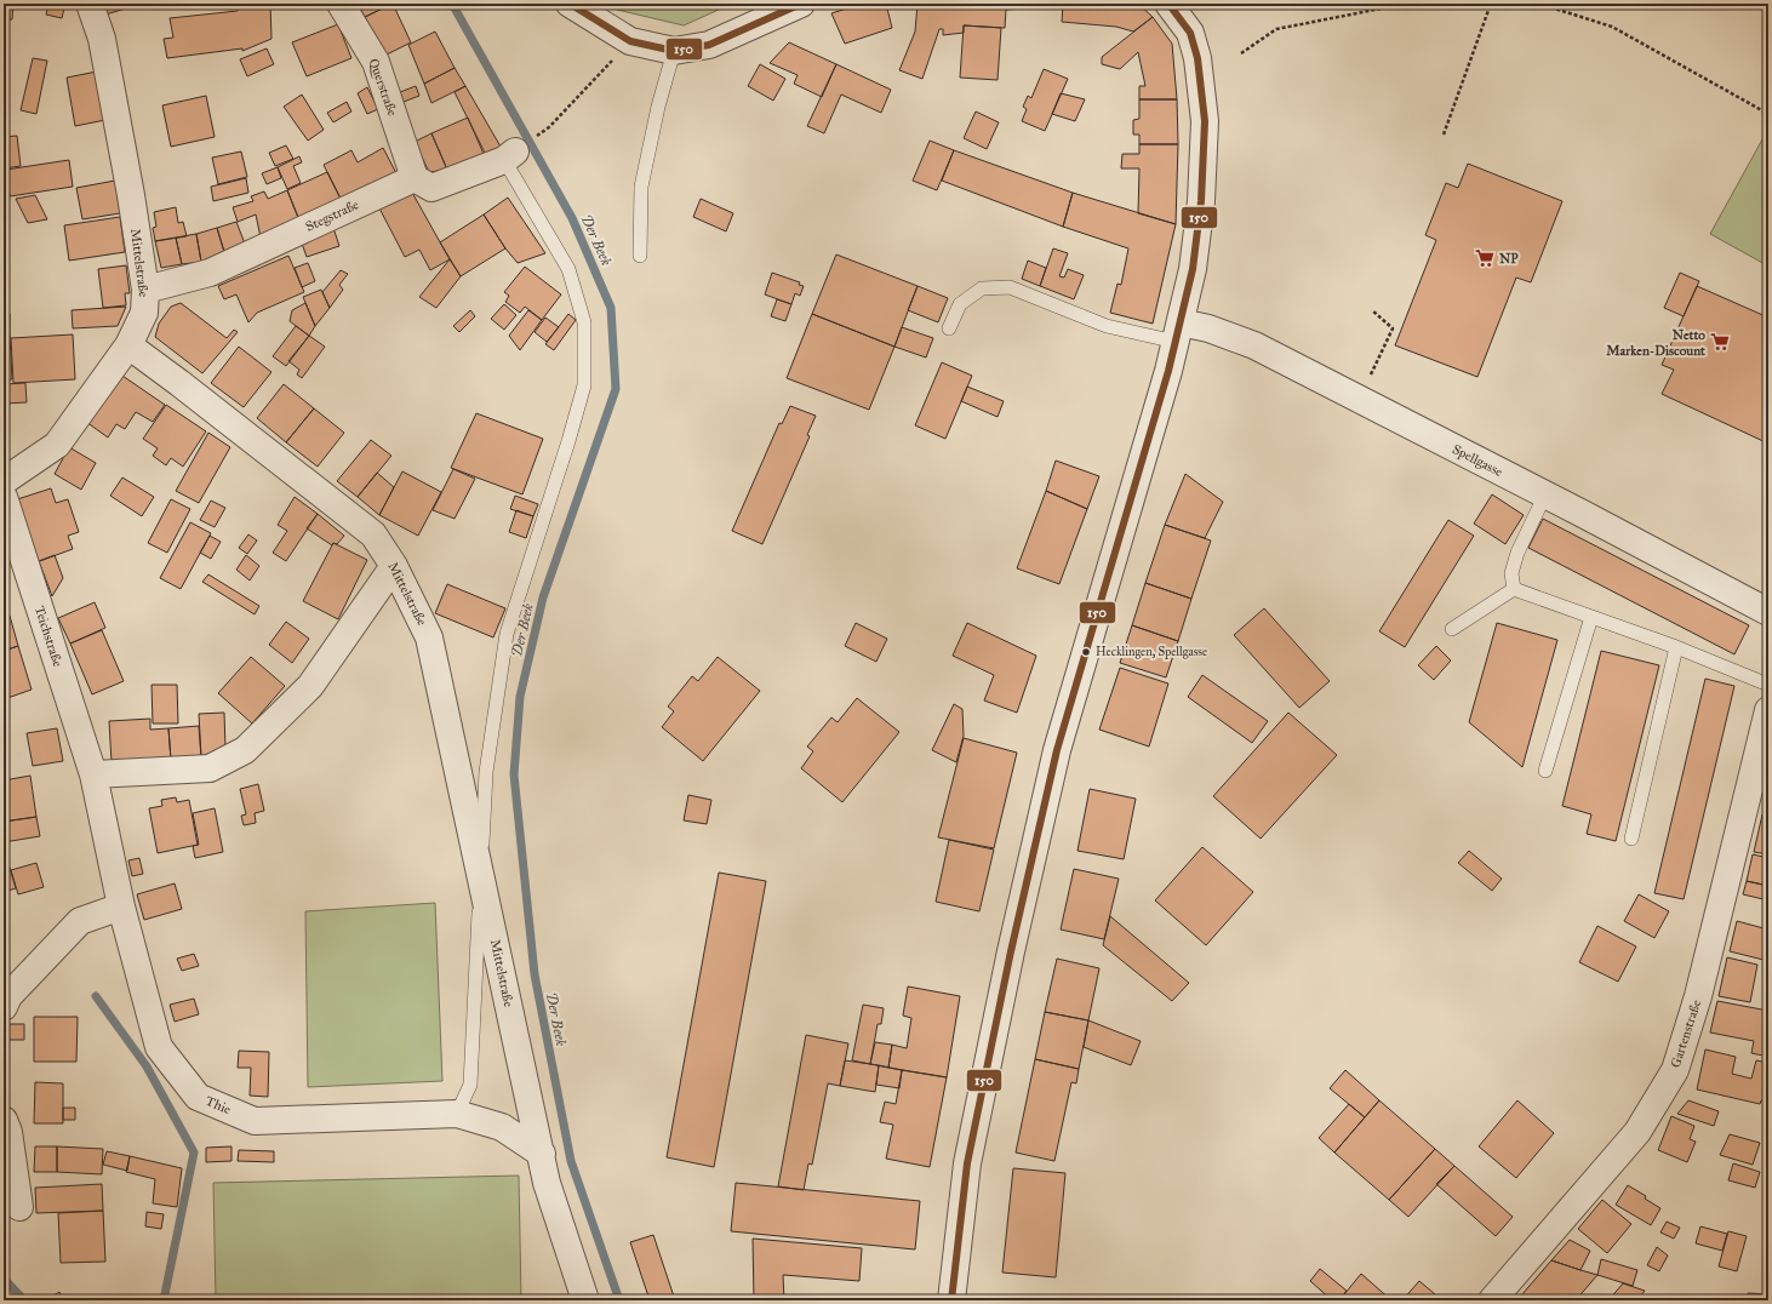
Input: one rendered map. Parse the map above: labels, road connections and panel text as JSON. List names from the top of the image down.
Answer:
{
  "streets": {
    "street": [
      "Querstraße",
      "Stegstraße",
      "Mittelstraße",
      "Spellgasse",
      "Teichstraße",
      "Gartenstraße",
      "Thie"
    ]
  },
  "crossings": [
    ["Querstraße", "Stegstraße"],
    ["Stegstraße", "Mittelstraße"],
    ["Mittelstraße", "Thie"],
    ["Teichstraße", "Thie"]
  ],
  "water": ["Der Beek"],
  "places": {
    "supermarket": ["NP", "Netto Marken-Discount"],
    "other": ["Hecklingen, Spellgasse"]
  },
  "lines": ["transit line 150"]
}
